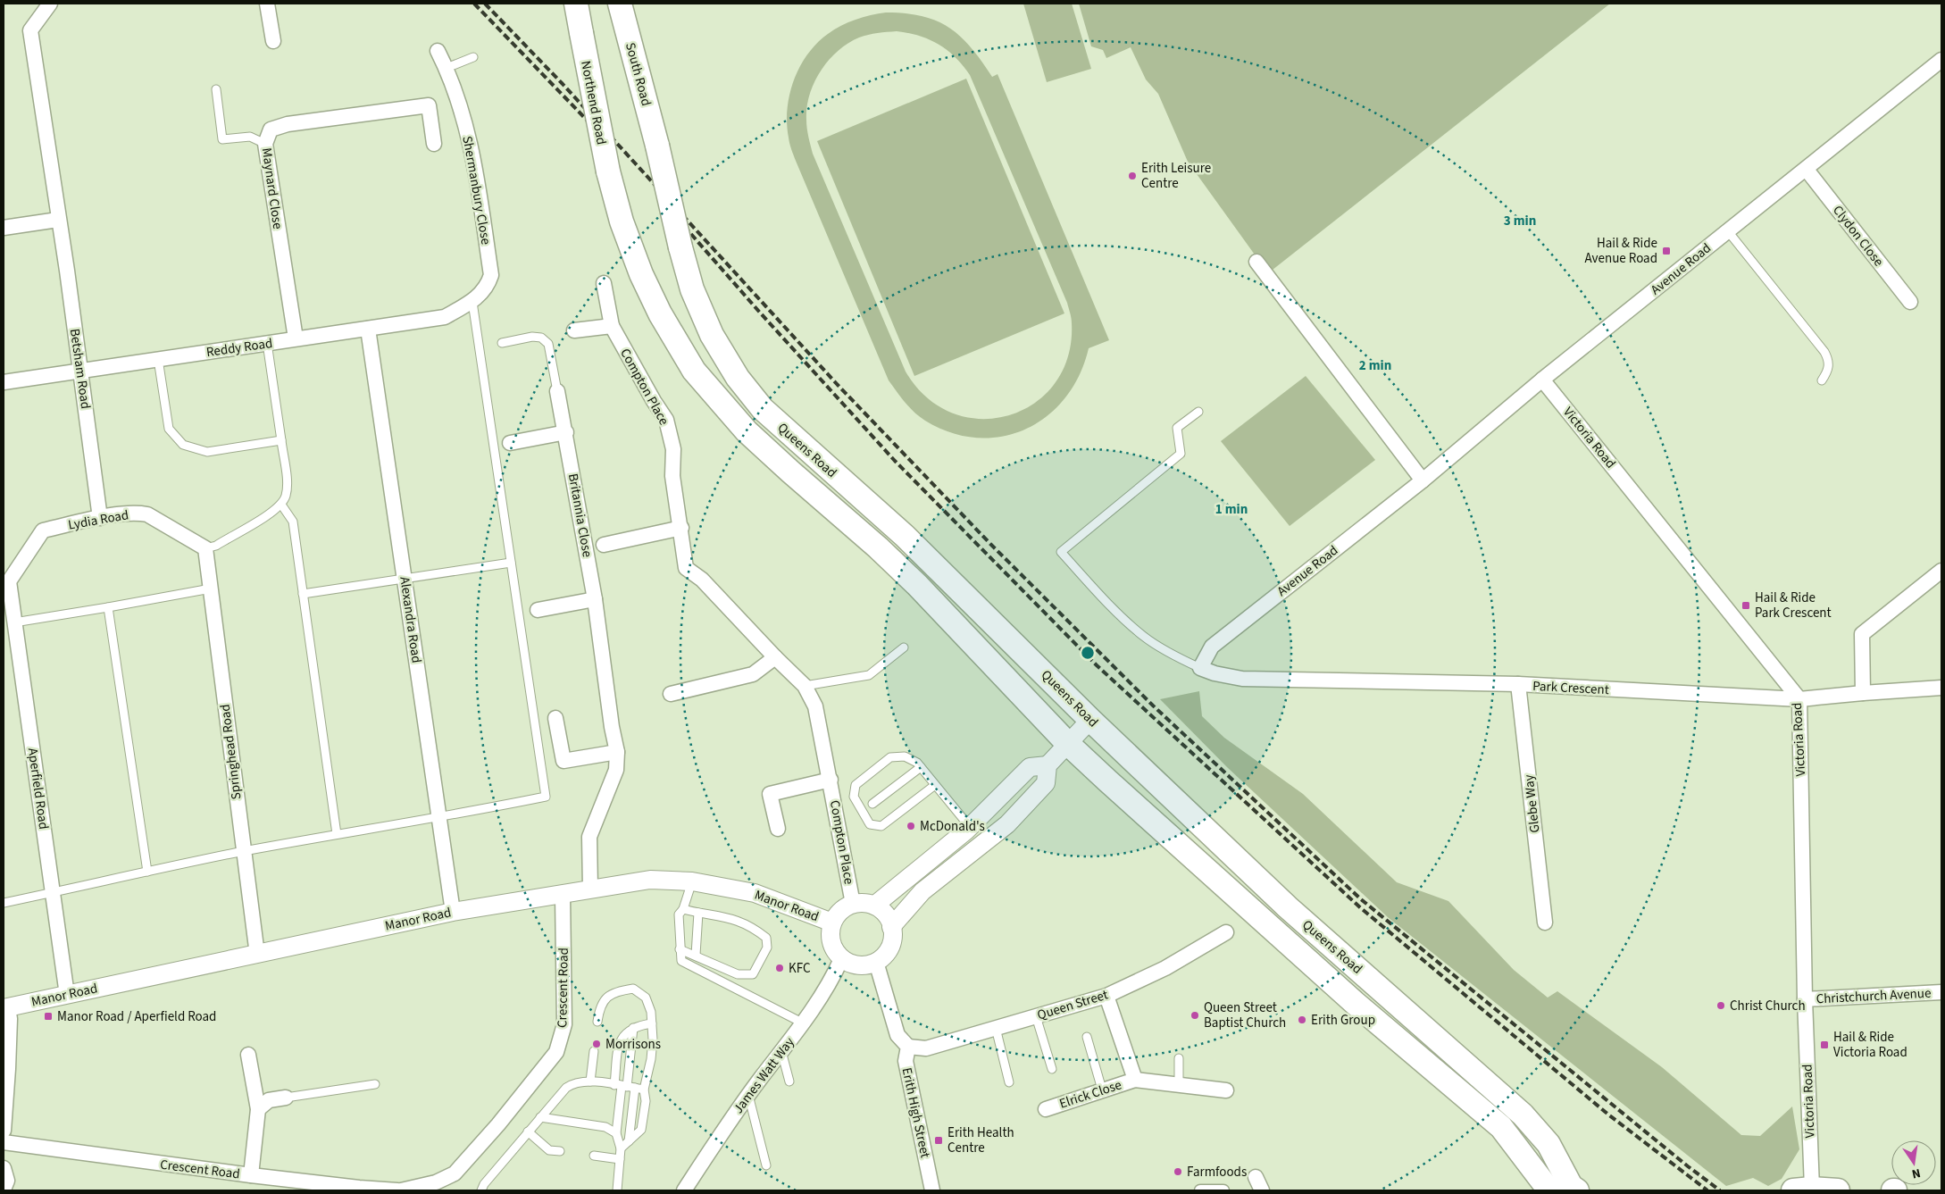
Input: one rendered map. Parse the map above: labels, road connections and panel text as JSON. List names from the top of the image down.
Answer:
{
  "streets": {
    "main road": ["South Road", "Northend Road", "Queens Road"],
    "street": [
      "Maynard Close",
      "Shermanbury Close",
      "Clydon Close",
      "Avenue Road",
      "Reddy Road",
      "Betsham Road",
      "Compton Place",
      "Victoria Road",
      "Britannia Close",
      "Lydia Road",
      "Alexandra Road",
      "Park Crescent",
      "Springhead Road",
      "Aperfield Road",
      "Glebe Way",
      "Manor Road",
      "Crescent Road",
      "Christchurch Avenue",
      "Queen Street",
      "James Watt Way",
      "Elrick Close",
      "Erith High Street"
    ]
  },
  "crossings": [
    ["South Road", "Queens Road"],
    ["Northend Road", "Queens Road"],
    ["Maynard Close", "Reddy Road"],
    ["Shermanbury Close", "Reddy Road"],
    ["Clydon Close", "Avenue Road"],
    ["Avenue Road", "Victoria Road"],
    ["Avenue Road", "Park Crescent"],
    ["Reddy Road", "Betsham Road"],
    ["Reddy Road", "Alexandra Road"],
    ["Betsham Road", "Lydia Road"],
    ["Compton Place", "Manor Road"],
    ["Compton Place", "James Watt Way"],
    ["Victoria Road", "Park Crescent"],
    ["Victoria Road", "Christchurch Avenue"],
    ["Britannia Close", "Manor Road"],
    ["Lydia Road", "Springhead Road"],
    ["Lydia Road", "Aperfield Road"],
    ["Alexandra Road", "Manor Road"],
    ["Park Crescent", "Glebe Way"],
    ["Springhead Road", "Manor Road"],
    ["Aperfield Road", "Manor Road"],
    ["Manor Road", "Crescent Road"],
    ["Manor Road", "James Watt Way"],
    ["Queen Street", "Elrick Close"],
    ["Queen Street", "Erith High Street"]
  ],
  "places": {
    "other": [
      "Erith Leisure Centre",
      "McDonald's",
      "KFC",
      "Christ Church",
      "Queen Street Baptist Church",
      "Erith Group",
      "Morrisons",
      "Farmfoods"
    ],
    "transit": [
      "Hail & Ride Avenue Road",
      "Hail & Ride Park Crescent",
      "Manor Road / Aperfield Road",
      "Hail & Ride Victoria Road",
      "Erith Health Centre"
    ]
  },
  "north": "bottom",
  "rings": ["3 min", "2 min", "1 min"]
}
